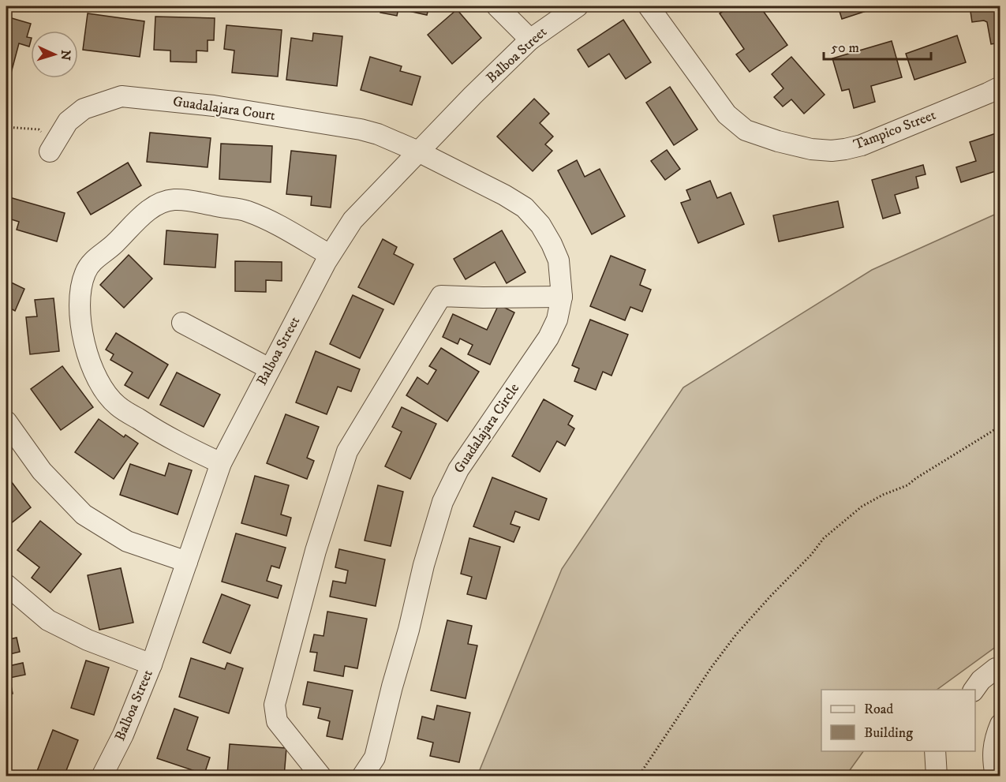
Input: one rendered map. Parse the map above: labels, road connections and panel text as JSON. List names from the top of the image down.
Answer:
{
  "streets": {
    "street": [
      "Balboa Street",
      "Guadalajara Court",
      "Tampico Street",
      "Guadalajara Circle"
    ]
  },
  "crossings": [
    ["Balboa Street", "Guadalajara Court"],
    ["Balboa Street", "Guadalajara Circle"],
    ["Guadalajara Court", "Guadalajara Circle"]
  ],
  "legend": ["Road", "Building"],
  "scale_bar": "50 m",
  "north": "right"
}
